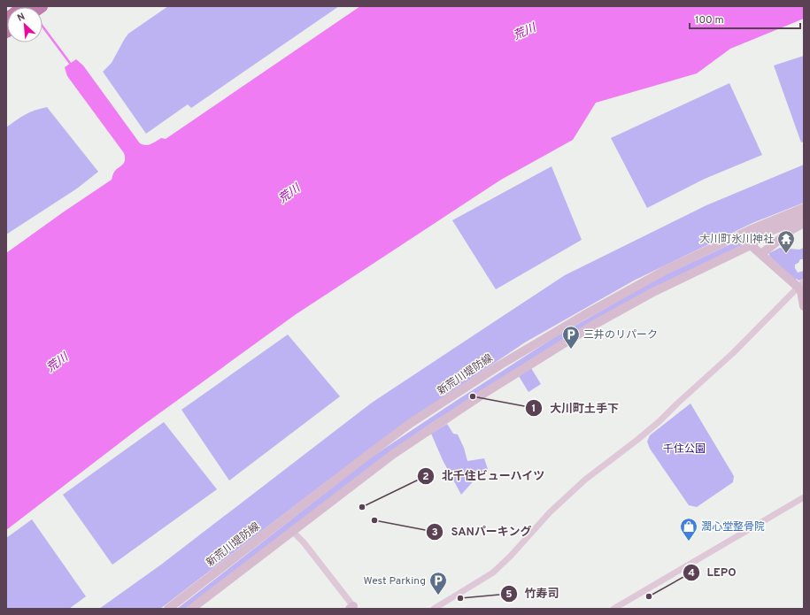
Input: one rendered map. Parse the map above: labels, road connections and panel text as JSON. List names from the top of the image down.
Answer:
{
  "streets": {
    "main road": ["新荒川堤防線"]
  },
  "water": ["荒川"],
  "parks": ["千住公園"],
  "places": {
    "temple": ["大川町氷川神社"],
    "parking": ["三井のリパーク", "West Parking"],
    "other": [
      "大川町土手下",
      "北千住ビューハイツ",
      "SANパーキング",
      "LEPO",
      "竹寿司"
    ],
    "shop": ["潤心堂整骨院"]
  },
  "scale_bar": "100 m",
  "north": "top left"
}
